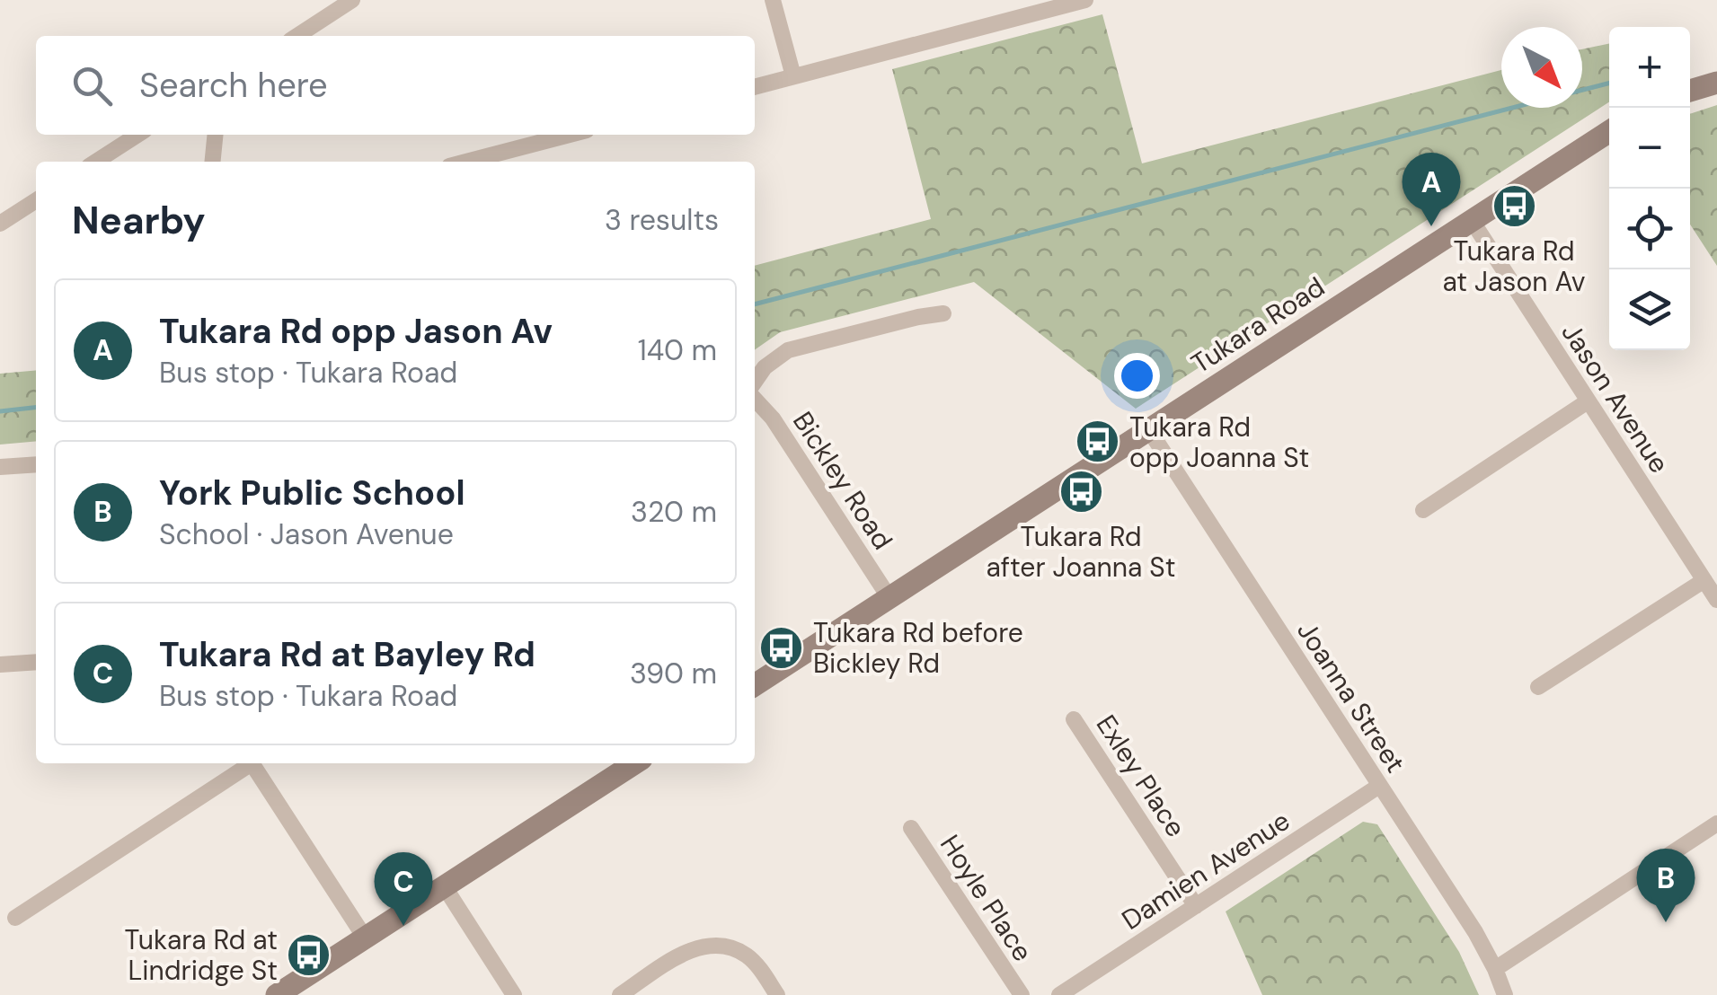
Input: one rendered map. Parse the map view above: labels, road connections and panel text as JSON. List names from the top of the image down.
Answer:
{
  "streets": {
    "street": [
      "Tukara Road",
      "Jason Avenue",
      "Bickley Road",
      "Joanna Street",
      "Exley Place",
      "Damien Avenue",
      "Hoyle Place"
    ]
  },
  "crossings": [
    ["Tukara Road", "Jason Avenue"],
    ["Tukara Road", "Bickley Road"],
    ["Tukara Road", "Joanna Street"],
    ["Joanna Street", "Damien Avenue"],
    ["Exley Place", "Damien Avenue"]
  ],
  "places": {
    "bus stop": [
      "Tukara Rd at Jason Av",
      "Tukara Rd opp Joanna St",
      "Tukara Rd after Joanna St",
      "Tukara Rd before Bickley Rd",
      "Tukara Rd at Lindridge St"
    ]
  },
  "north": "bottom right",
  "page": {
    "map_buttons": ["+", "−"],
    "search": "Search here",
    "pins": ["A", "B", "C"],
    "heading": ["Nearby", "3 results"],
    "list": [
      {
        "mark": "A",
        "name": "Tukara Rd opp Jason Av",
        "note": "Bus stop · Tukara Road",
        "value": "140 m"
      },
      {
        "mark": "B",
        "name": "York Public School",
        "note": "School · Jason Avenue",
        "value": "320 m"
      },
      {
        "mark": "C",
        "name": "Tukara Rd at Bayley Rd",
        "note": "Bus stop · Tukara Road",
        "value": "390 m"
      }
    ]
  }
}
